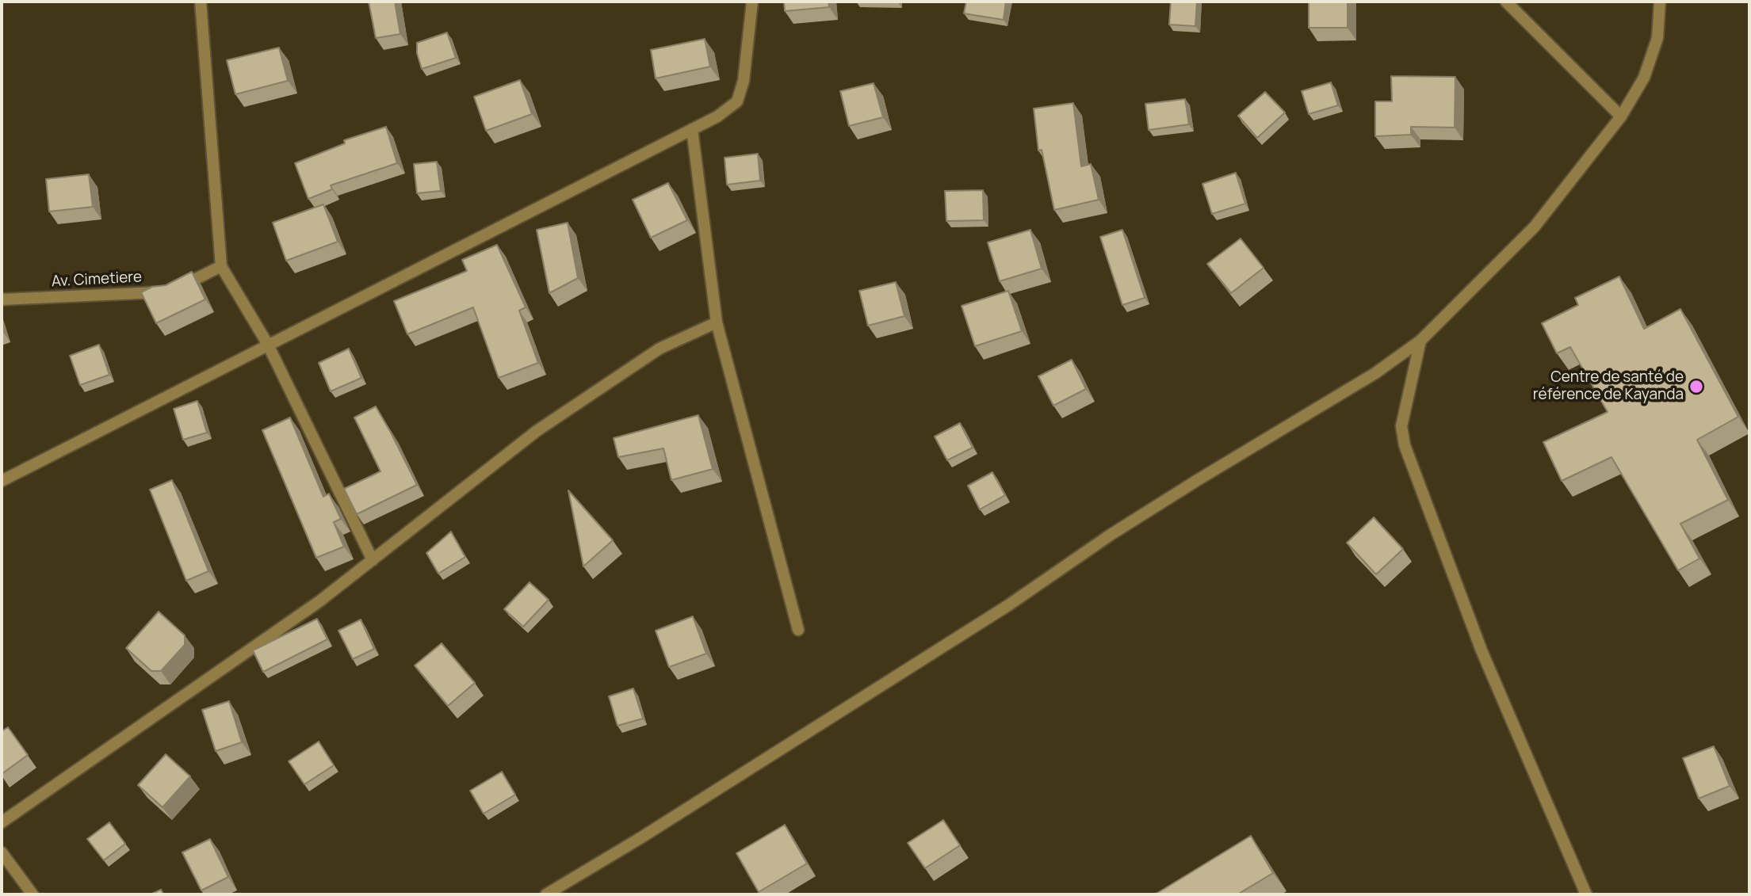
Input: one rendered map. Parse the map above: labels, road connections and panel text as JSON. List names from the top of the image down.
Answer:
{
  "streets": {
    "street": ["Av. Cimetiere"]
  },
  "places": ["Centre de santé de référence de Kayanda"]
}
